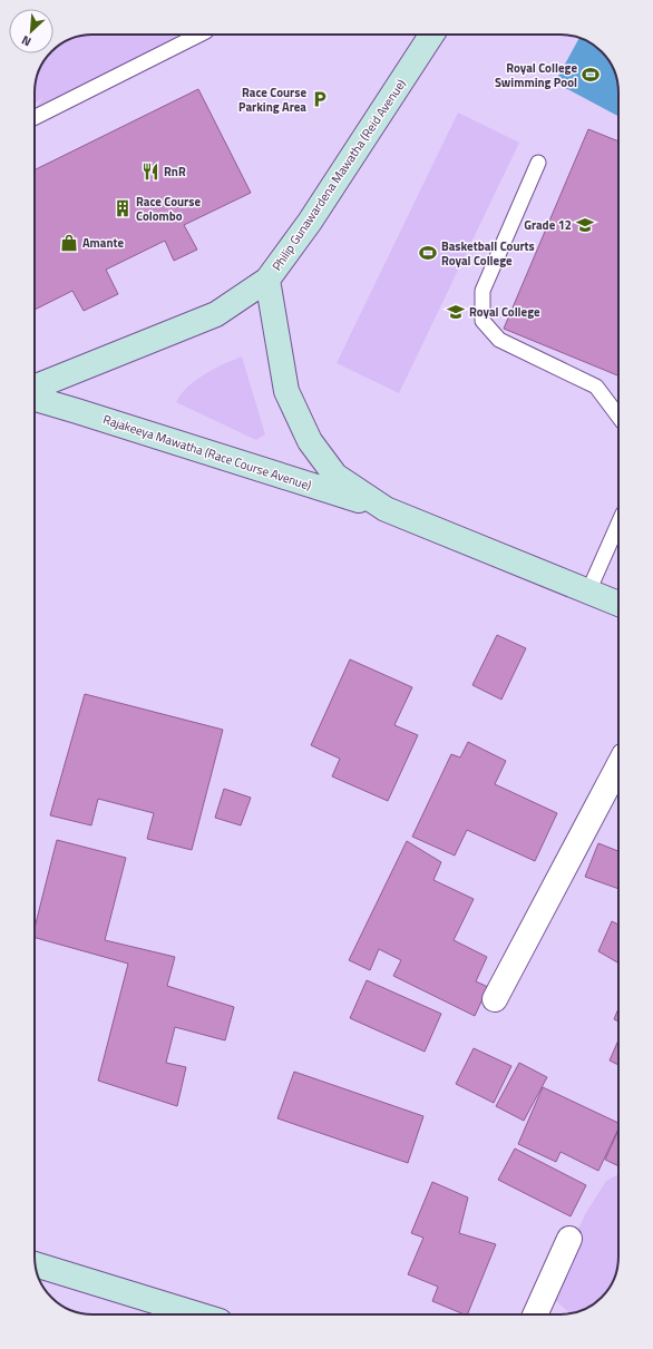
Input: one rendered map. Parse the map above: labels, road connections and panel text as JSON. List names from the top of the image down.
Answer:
{
  "streets": {
    "main road": ["Philip Gunawardena Mawatha (Reid Avenue)", "Rajakeeya Mawatha (Race Course Avenue)"]
  },
  "crossings": [
    ["Philip Gunawardena Mawatha (Reid Avenue)", "Rajakeeya Mawatha (Race Course Avenue)"]
  ],
  "places": {
    "sports": ["Royal College Swimming Pool", "Basketball Courts Royal College"],
    "parking": ["Race Course Parking Area"],
    "restaurant": ["RnR"],
    "building": ["Race Course Colombo"],
    "school or university": ["Grade 12", "Royal College"],
    "shop": ["Amante"]
  },
  "north": "bottom left"
}
